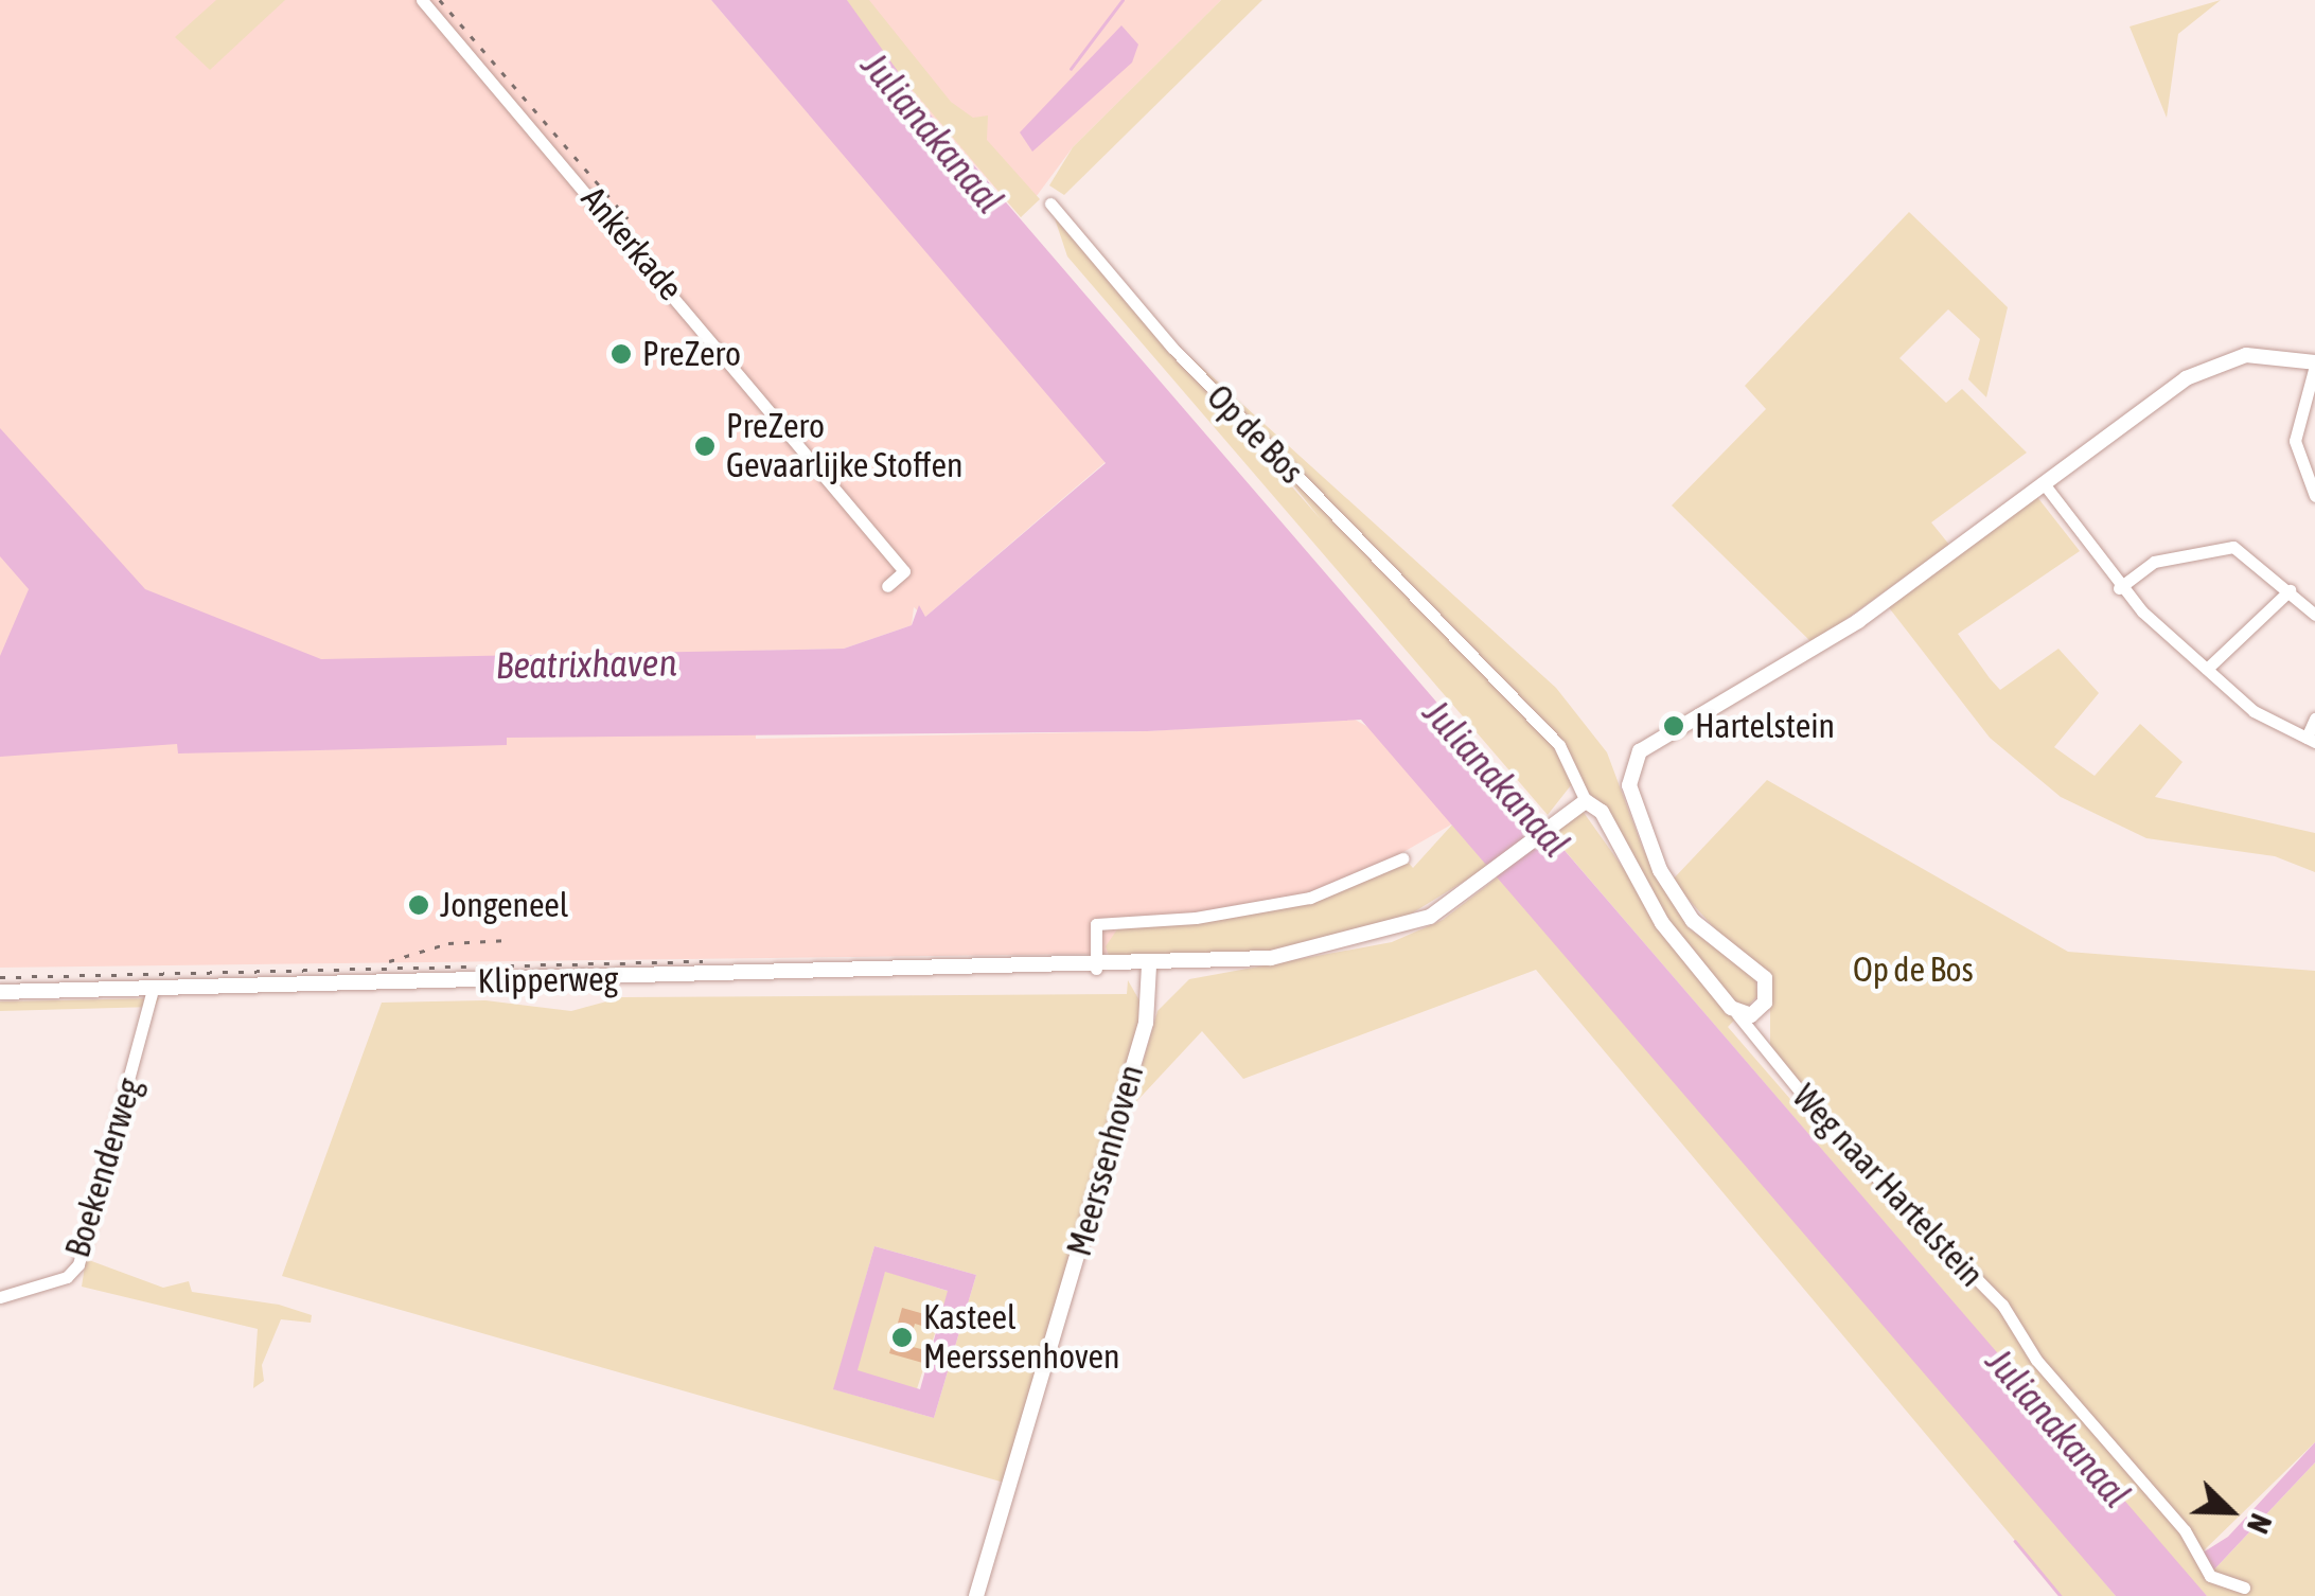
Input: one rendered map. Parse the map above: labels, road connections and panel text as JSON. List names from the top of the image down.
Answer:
{
  "streets": {
    "street": [
      "Ankerkade",
      "Op de Bos",
      "Klipperweg",
      "Meerssenhoven",
      "Boekenderweg",
      "Weg naar Hartelstein"
    ]
  },
  "crossings": [
    ["Op de Bos", "Klipperweg"],
    ["Op de Bos", "Weg naar Hartelstein"],
    ["Klipperweg", "Meerssenhoven"],
    ["Klipperweg", "Boekenderweg"]
  ],
  "water": ["Julianakanaal", "Beatrixhaven"],
  "parks": ["Op de Bos"],
  "places": [
    "PreZero",
    "PreZero Gevaarlijke Stoffen",
    "Hartelstein",
    "Jongeneel",
    "Kasteel Meerssenhoven"
  ],
  "north": "bottom right"
}
